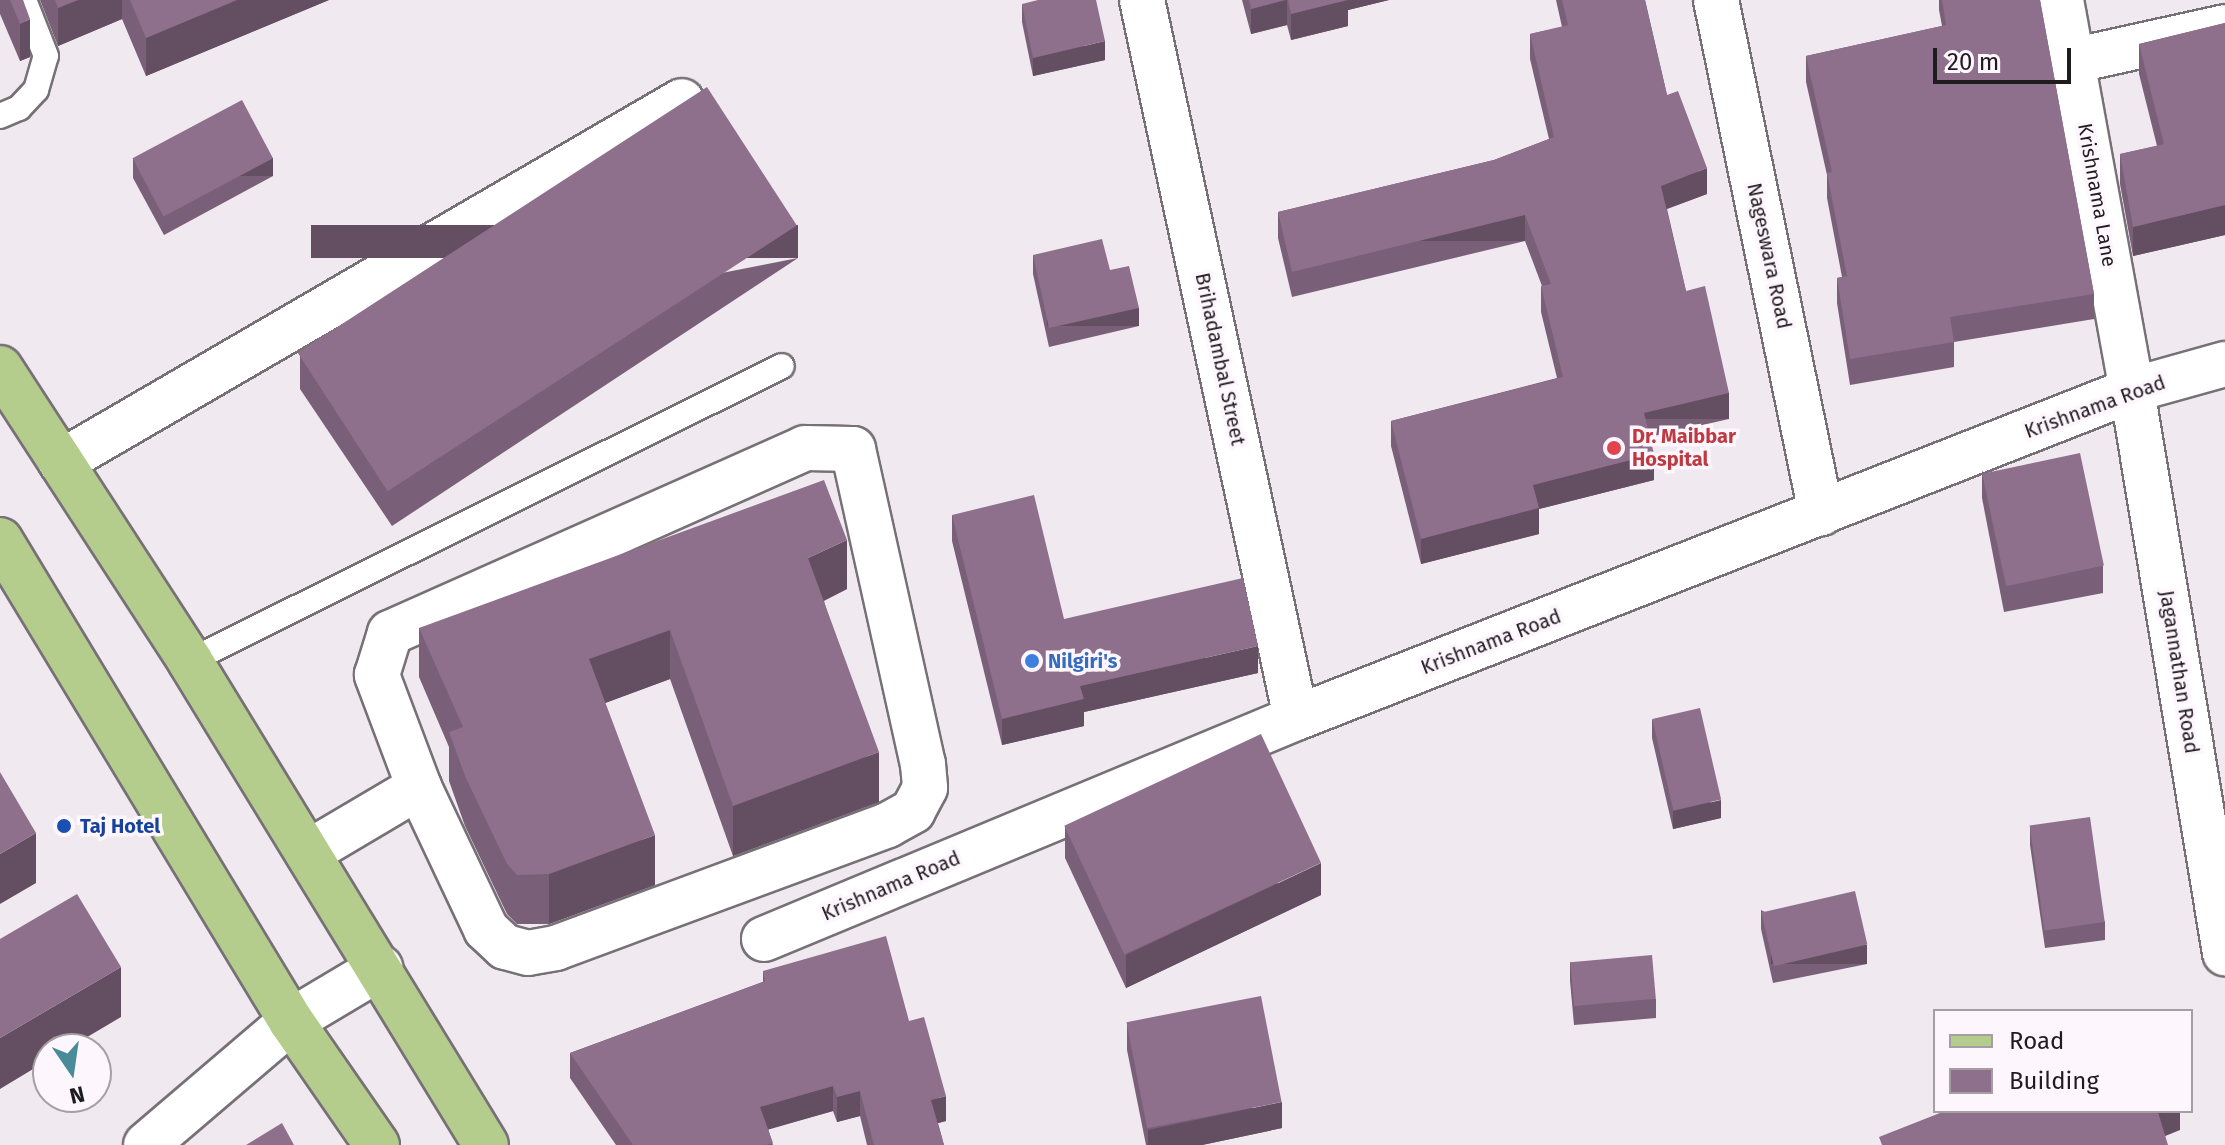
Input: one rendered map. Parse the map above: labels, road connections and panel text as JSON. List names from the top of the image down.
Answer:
{
  "streets": {
    "street": [
      "Krishnama Lane",
      "Nageswara Road",
      "Brihadambal Street",
      "Krishnama Road",
      "Jagannathan Road"
    ]
  },
  "crossings": [
    ["Krishnama Lane", "Krishnama Road"],
    ["Krishnama Lane", "Jagannathan Road"],
    ["Nageswara Road", "Krishnama Road"],
    ["Brihadambal Street", "Krishnama Road"],
    ["Krishnama Road", "Jagannathan Road"]
  ],
  "places": ["Dr. Maibbar Hospital", "Nilgiri's", "Taj Hotel"],
  "legend": ["Road", "Building"],
  "scale_bar": "20 m",
  "north": "bottom"
}
